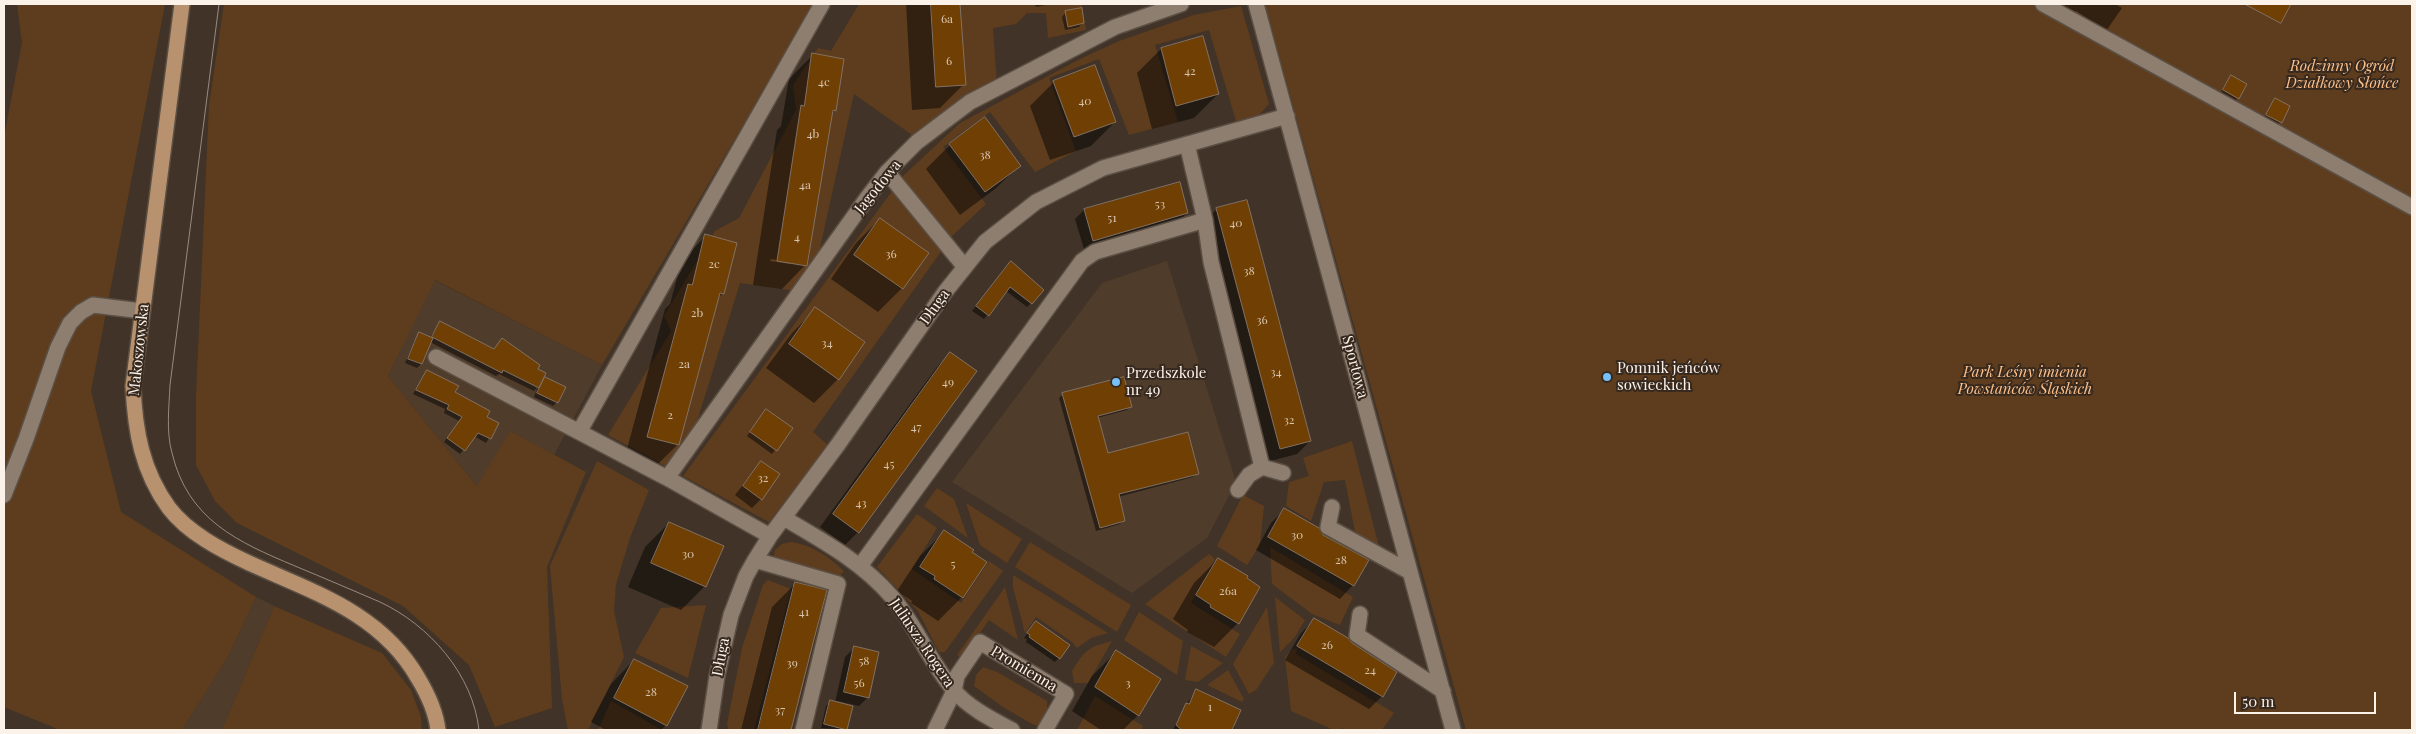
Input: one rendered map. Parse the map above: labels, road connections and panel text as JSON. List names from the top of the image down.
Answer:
{
  "streets": {
    "main road": ["Makoszowska"],
    "street": [
      "Jagodowa",
      "Długa",
      "Sportowa",
      "Juliusza Rogera",
      "Promienna"
    ]
  },
  "crossings": [
    ["Długa", "Sportowa"],
    ["Długa", "Juliusza Rogera"],
    ["Juliusza Rogera", "Promienna"]
  ],
  "parks": ["Rodzinny Ogród Działkowy Słońce", "Park Leśny imienia Powstańców Śląskich"],
  "places": ["Pomnik jeńców sowieckich", "Przedszkole nr 49"],
  "house_numbers": [
    "6a",
    "6",
    "42",
    "4c",
    "40",
    "4b",
    "38",
    "4a",
    "53",
    "51",
    "40",
    "4",
    "36",
    "2c",
    "38",
    "2b",
    "36",
    "34",
    "2a",
    "34",
    "49",
    "2",
    "32",
    "47",
    "45",
    "32",
    "43",
    "30",
    "30",
    "28",
    "5",
    "26a",
    "41",
    "26",
    "58",
    "39",
    "24",
    "56",
    "3",
    "28",
    "1",
    "37"
  ],
  "scale_bar": "50 m"
}
